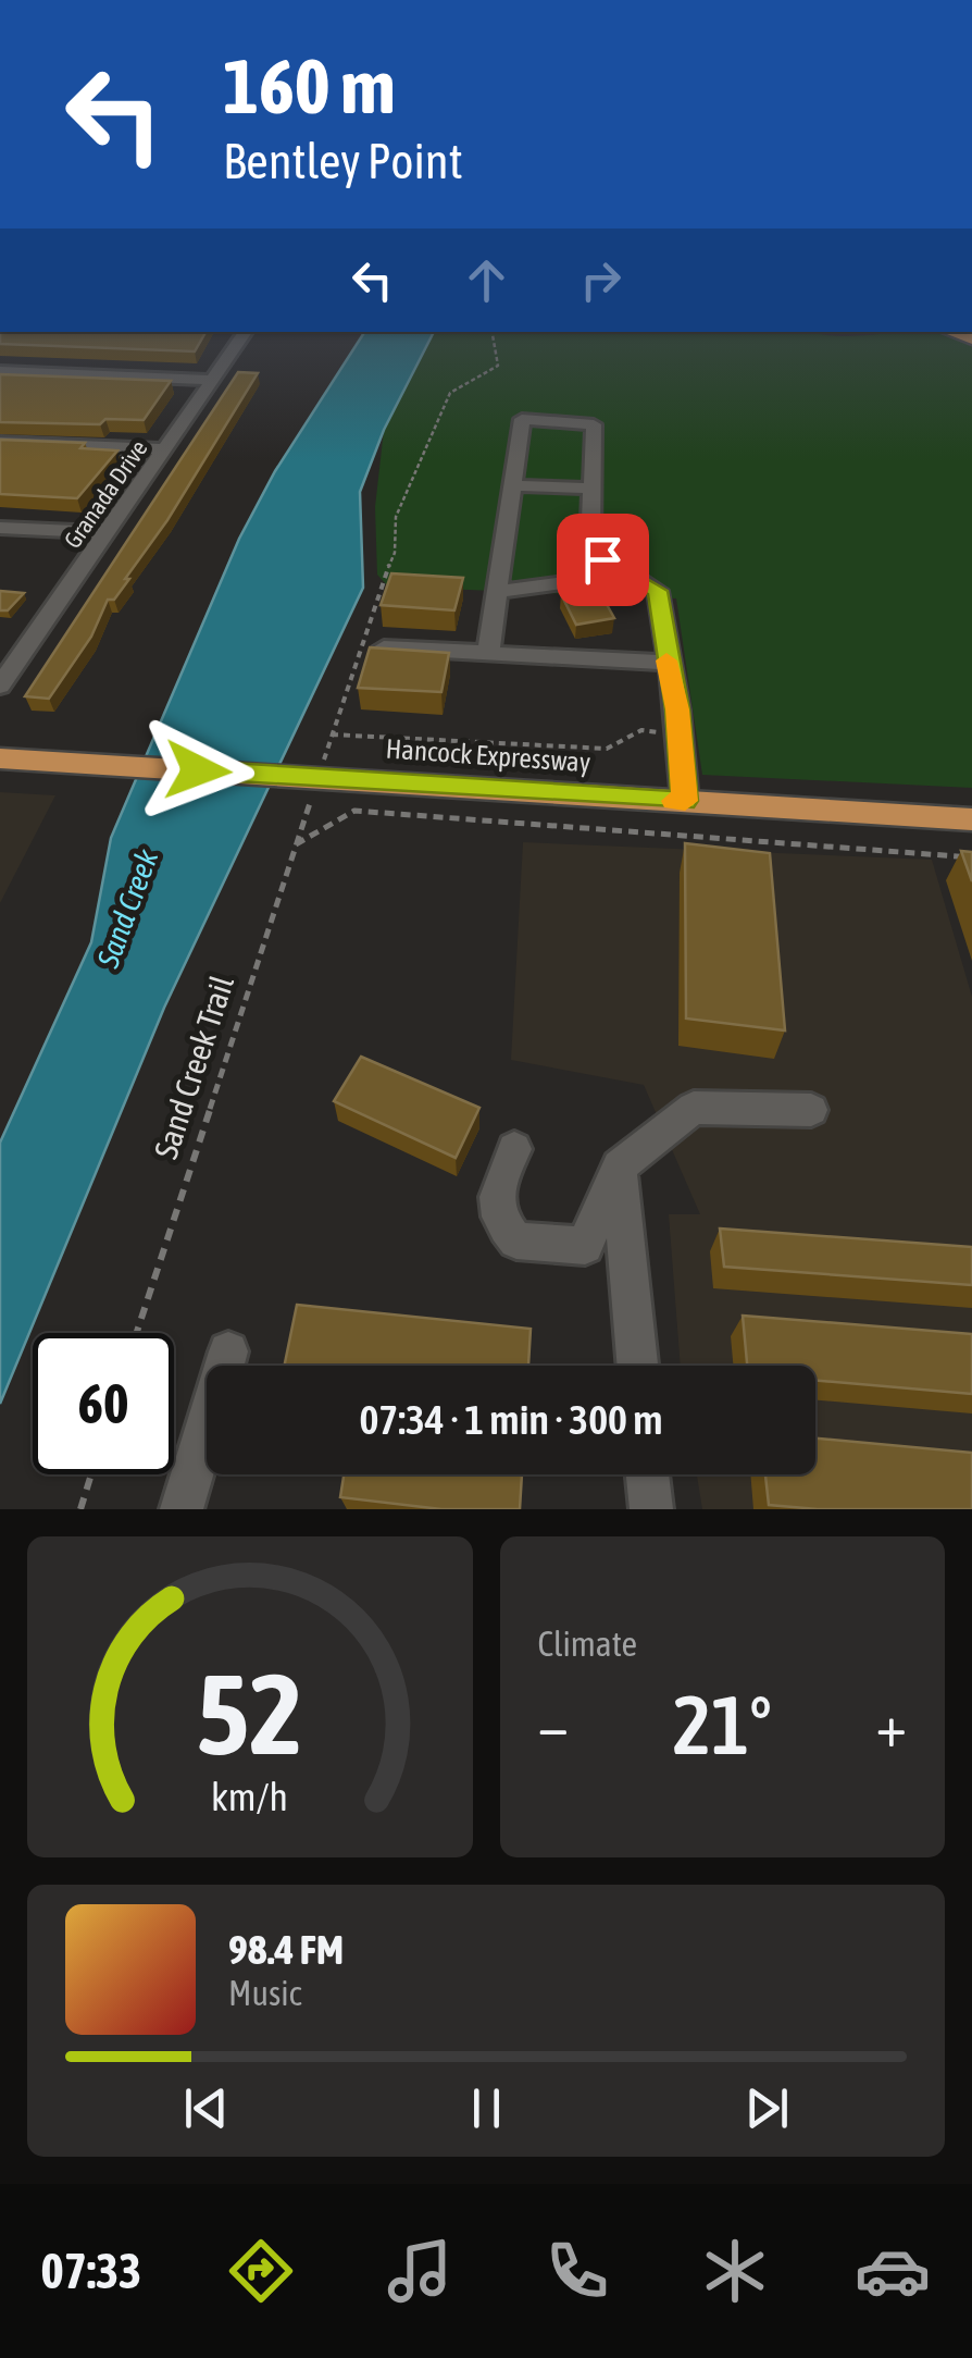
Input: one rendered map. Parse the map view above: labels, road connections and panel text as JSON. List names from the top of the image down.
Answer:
{
  "streets": {
    "main road": ["Hancock Expressway"],
    "street": ["Granada Drive"],
    "path": ["Sand Creek Trail"]
  },
  "crossings": [
    ["Hancock Expressway", "Sand Creek Trail"]
  ],
  "water": ["Sand Creek"],
  "page": {
    "turn": ["160 m", "Bentley Point"],
    "limit": "60",
    "trip": "07:34 · 1 min · 300 m",
    "tile": "Climate",
    "heat": ["−", "21°", "+"],
    "song": ["98.4 FM", "Music"],
    "tabs": "07:33",
    "gauge": ["52", "km/h"]
  }
}
